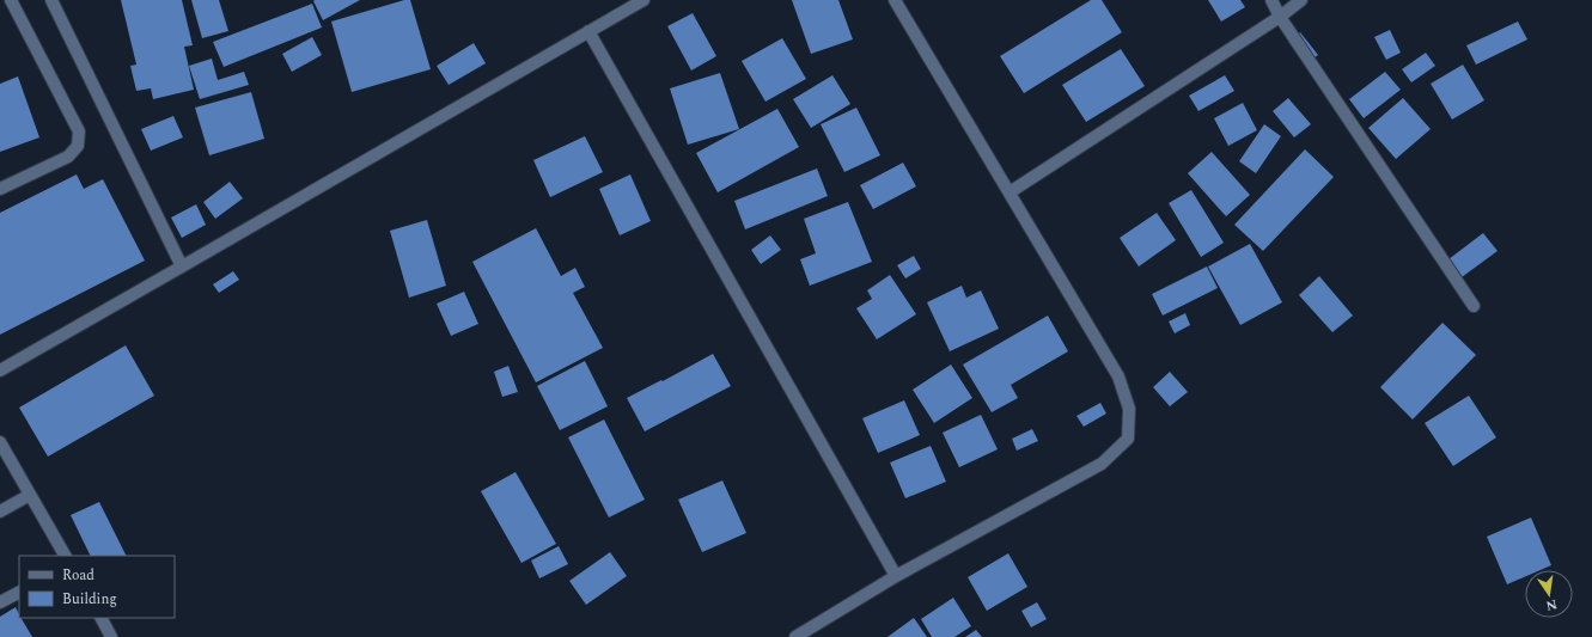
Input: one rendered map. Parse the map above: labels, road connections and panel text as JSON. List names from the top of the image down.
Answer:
{
  "legend": ["Road", "Building"],
  "north": "bottom"
}
